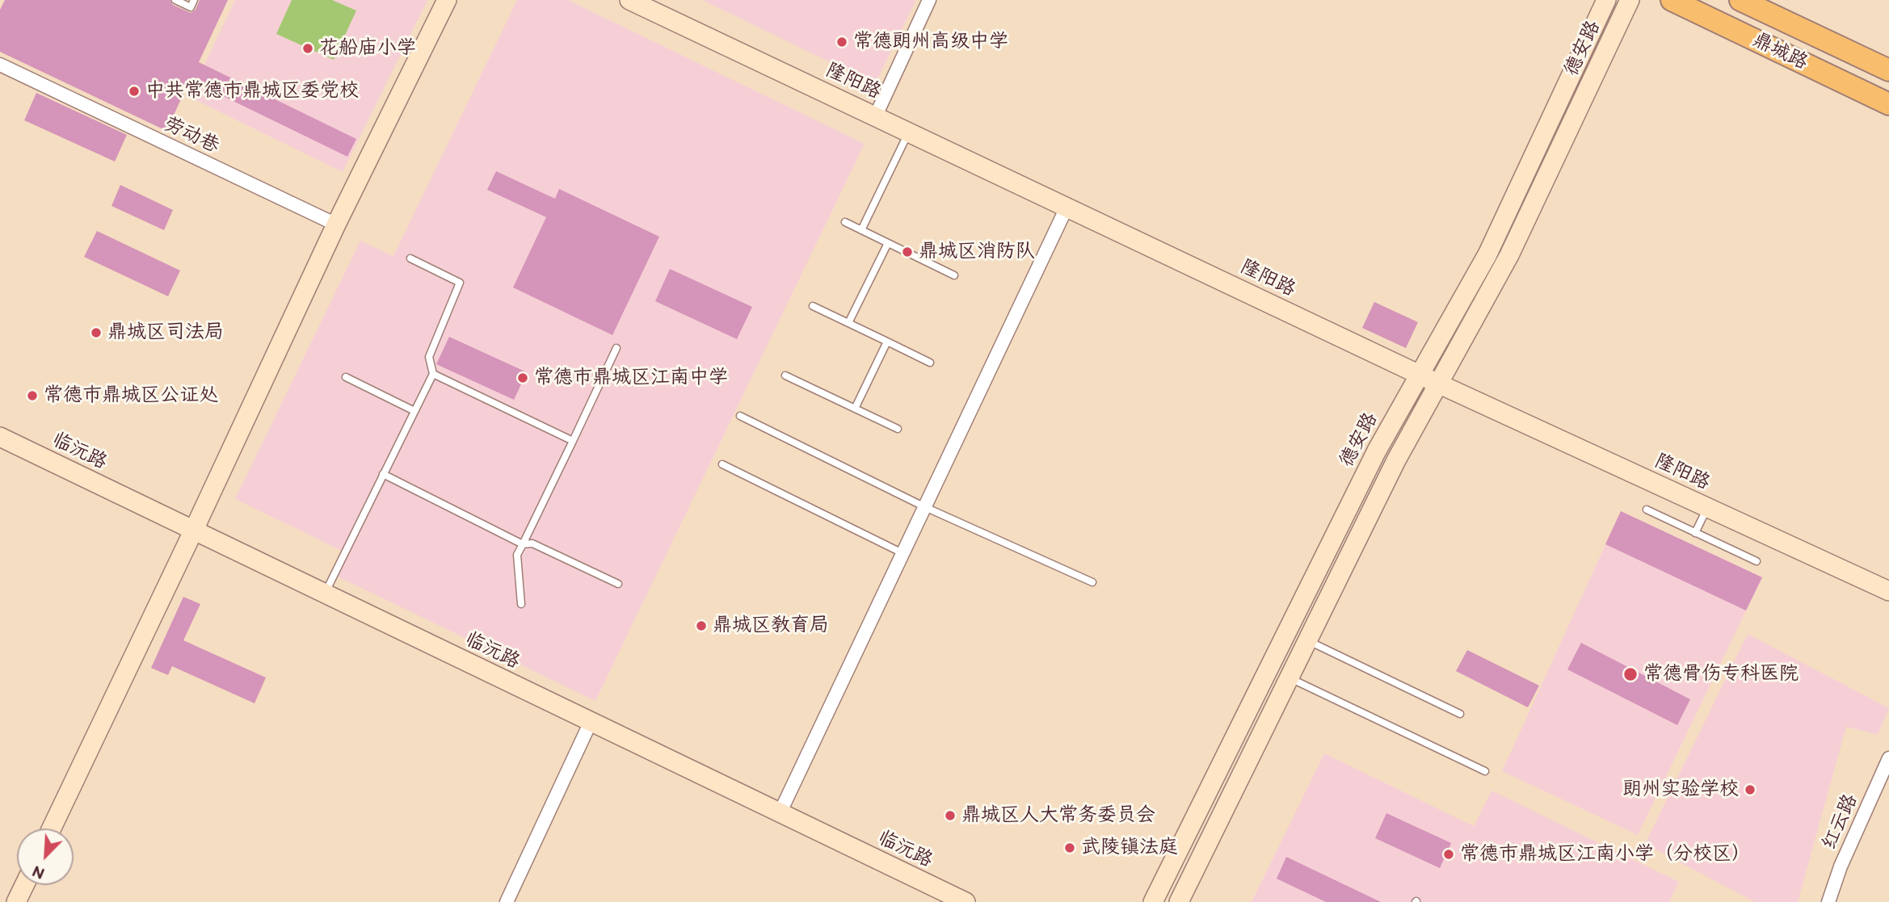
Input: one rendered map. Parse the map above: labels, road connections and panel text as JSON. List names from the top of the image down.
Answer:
{
  "streets": {
    "main road": ["鼎城路"],
    "street": [
      "德安路",
      "隆阳路",
      "劳动巷",
      "临沅路",
      "红云路"
    ]
  },
  "crossings": [
    ["德安路", "隆阳路"]
  ],
  "places": [
    "常德朗州高级中学",
    "花船庙小学",
    "中共常德市鼎城区委党校",
    "鼎城区消防队",
    "鼎城区司法局",
    "常德市鼎城区江南中学",
    "常德市鼎城区公证处",
    "鼎城区教育局",
    "常德骨伤专科医院",
    "朗州实验学校",
    "鼎城区人大常务委员会",
    "武陵镇法庭",
    "常德市鼎城区江南小学（分校区）"
  ],
  "north": "bottom left"
}
